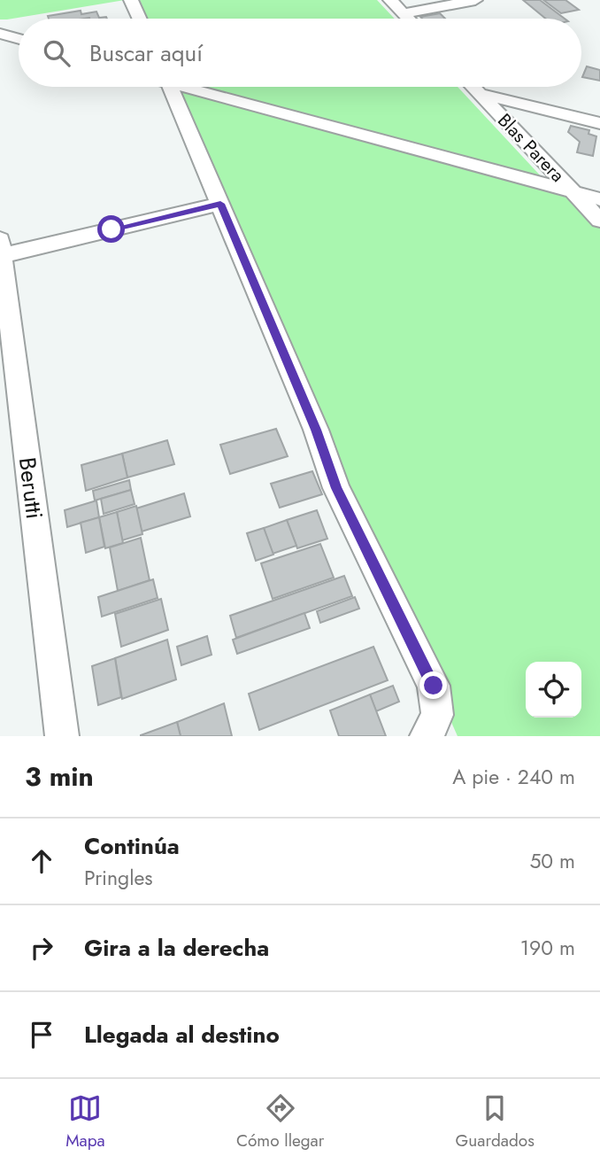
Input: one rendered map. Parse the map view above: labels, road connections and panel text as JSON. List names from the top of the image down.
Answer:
{
  "streets": {
    "street": ["Blas Parera", "Berutti"]
  },
  "page": {
    "search": "Buscar aquí",
    "heading": ["3 min", "A pie · 240 m"],
    "list": [
      ["Continúa", "Pringles", "50 m"],
      ["Gira a la derecha", "190 m"],
      "Llegada al destino"
    ],
    "nav": ["Mapa", "Cómo llegar", "Guardados"]
  }
}
